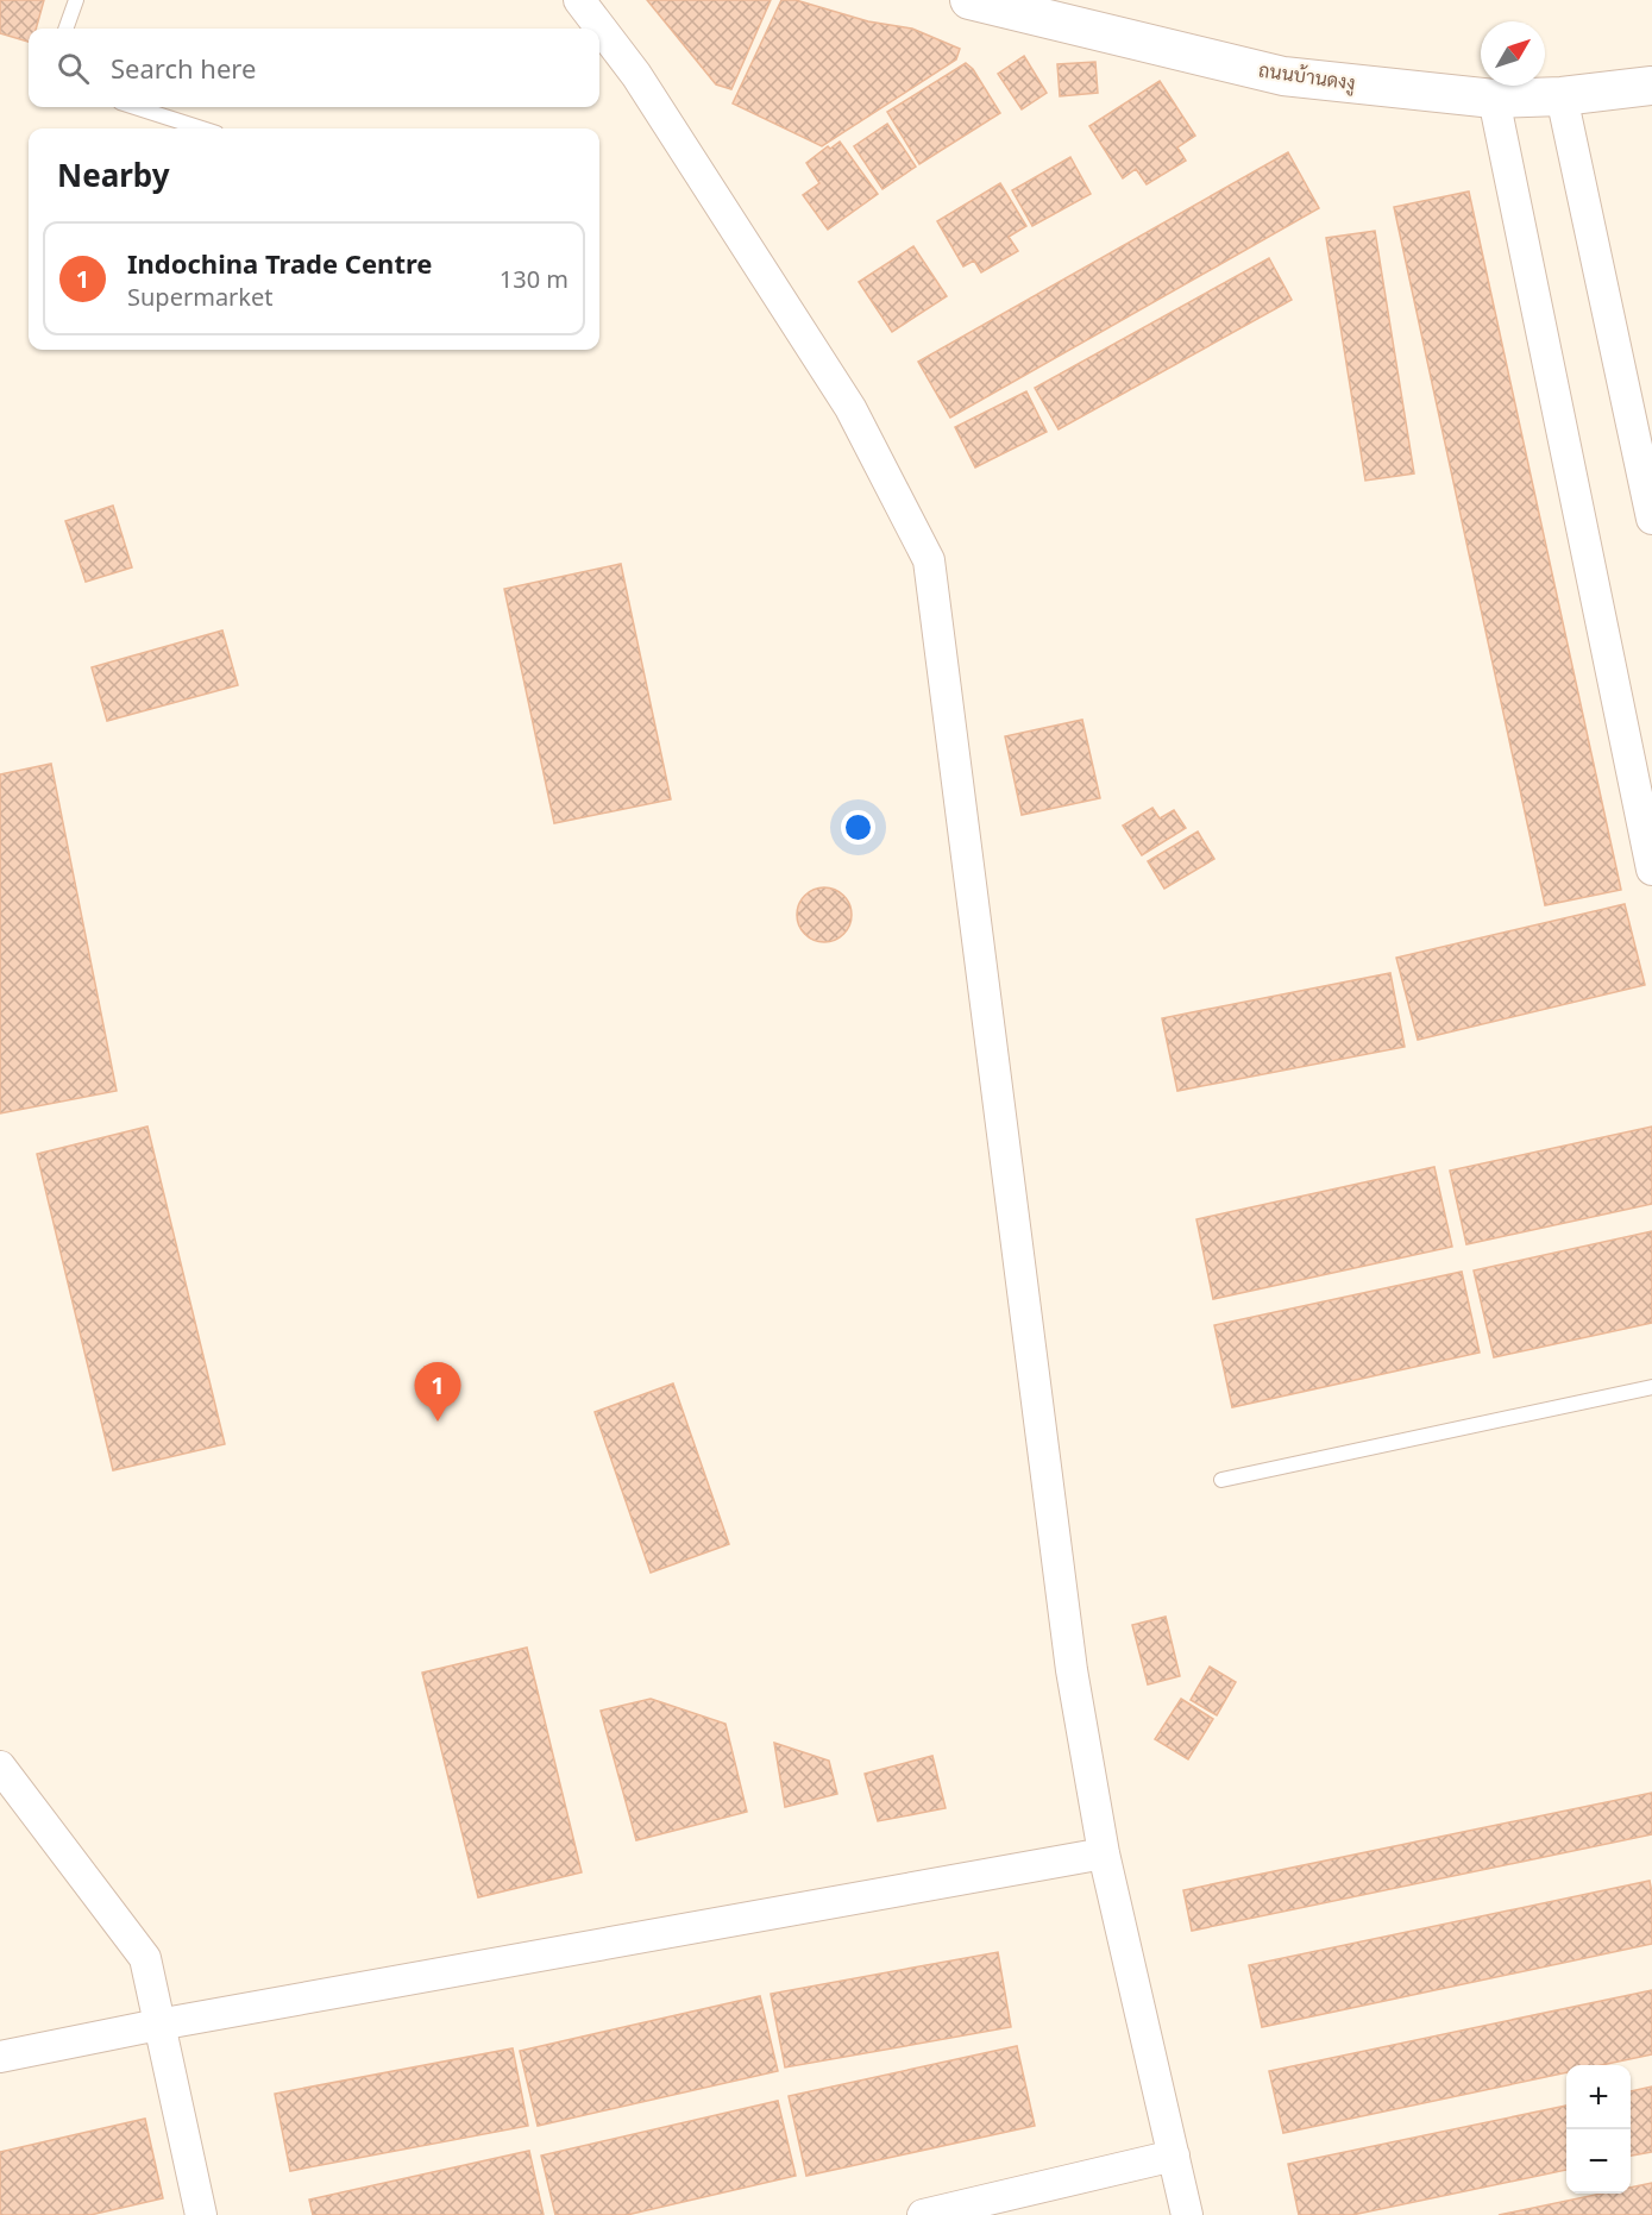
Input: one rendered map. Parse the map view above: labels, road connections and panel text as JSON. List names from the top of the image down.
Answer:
{
  "streets": {
    "street": ["ถนนบ้านดงงู"]
  },
  "north": "top right",
  "page": {
    "search": "Search here",
    "heading": "Nearby",
    "list": [
      {
        "mark": "1",
        "name": "Indochina Trade Centre",
        "note": "Supermarket",
        "value": "130 m"
      }
    ],
    "pins": "1",
    "map_buttons": ["+", "−"]
  }
}
